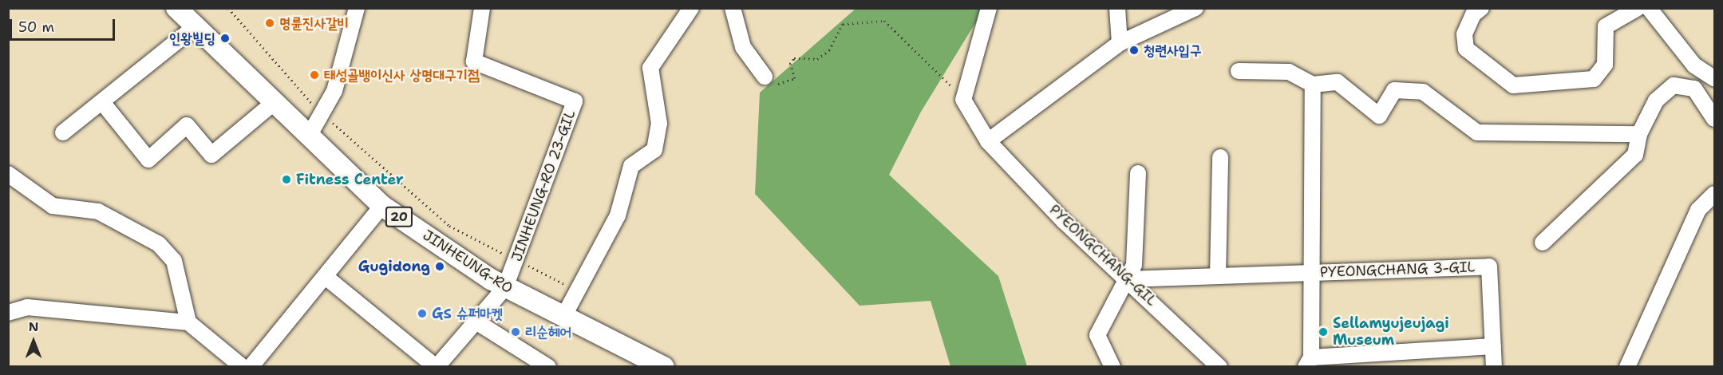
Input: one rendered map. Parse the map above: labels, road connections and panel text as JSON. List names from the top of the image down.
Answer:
{
  "streets": {
    "main road": ["20", "JINHEUNG-RO"],
    "street": ["JINHEUNG-RO 23-GIL", "PYEONGCHANG-GIL", "PYEONGCHANG 3-GIL"]
  },
  "crossings": [
    ["JINHEUNG-RO 23-GIL", "JINHEUNG-RO"],
    ["PYEONGCHANG-GIL", "PYEONGCHANG 3-GIL"]
  ],
  "places": [
    "명륜진사갈비",
    "인왕빌딩",
    "청련사입구",
    "태성골뱅이신사 상명대구기점",
    "Fitness Center",
    "Gugidong",
    "GS 슈퍼마켓",
    "리순헤어",
    "Sellamyujeujagi Museum"
  ],
  "scale_bar": "50 m",
  "north": "top"
}
